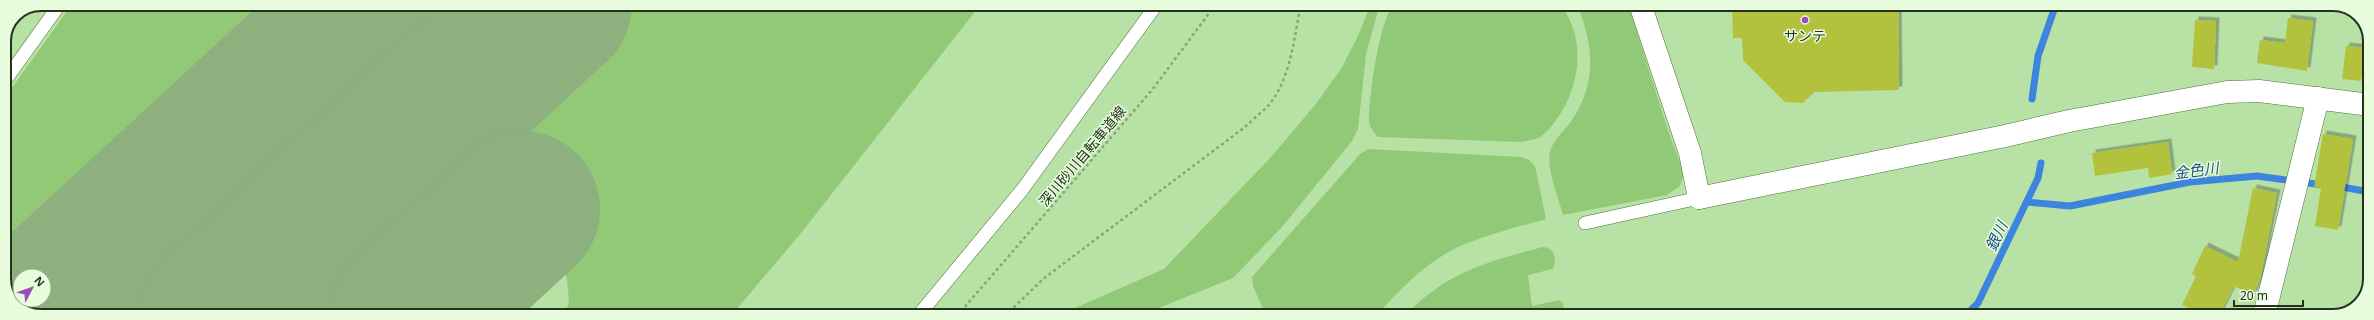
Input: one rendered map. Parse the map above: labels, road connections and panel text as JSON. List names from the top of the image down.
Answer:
{
  "streets": {
    "path": ["深川砂川自転車道線"]
  },
  "water": ["金色川", "銀川"],
  "places": ["サンテ"],
  "scale_bar": "20 m",
  "north": "top right"
}
